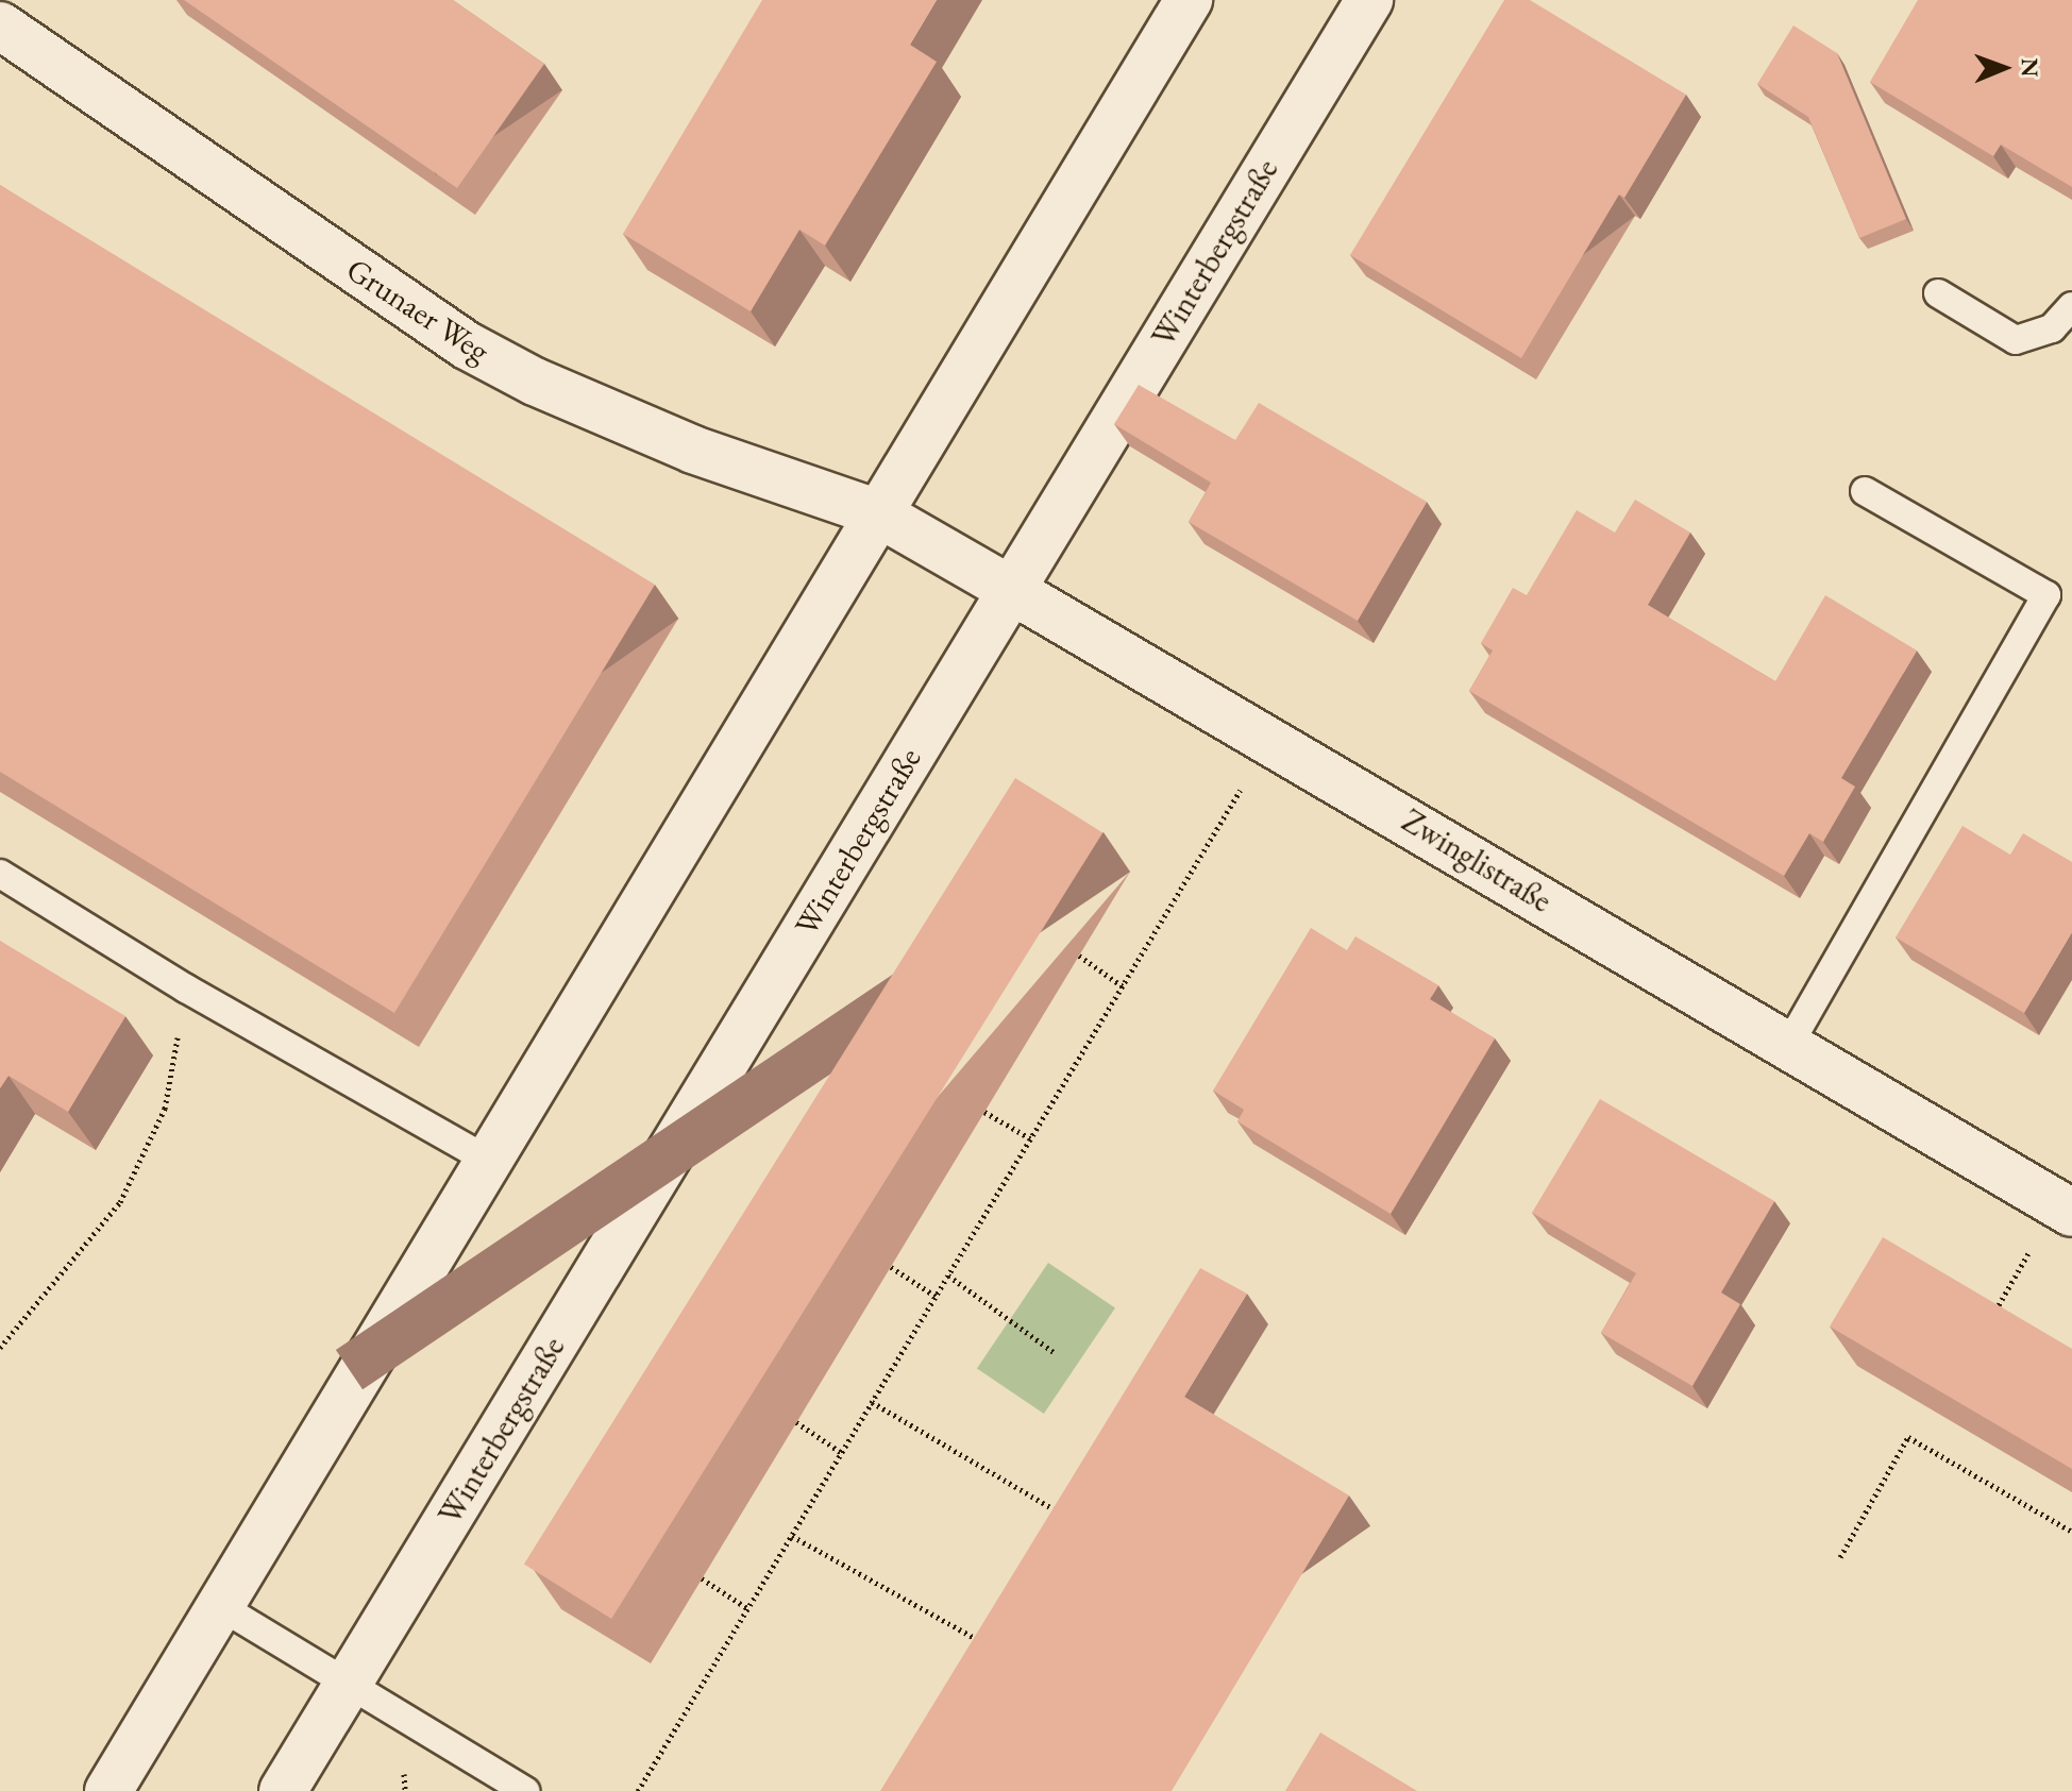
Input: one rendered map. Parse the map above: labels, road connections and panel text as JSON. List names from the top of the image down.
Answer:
{
  "streets": {
    "main road": ["Winterbergstraße", "Grunaer Weg", "Zwinglistraße"]
  },
  "crossings": [
    ["Winterbergstraße", "Zwinglistraße"],
    ["Grunaer Weg", "Zwinglistraße"]
  ],
  "north": "right"
}
